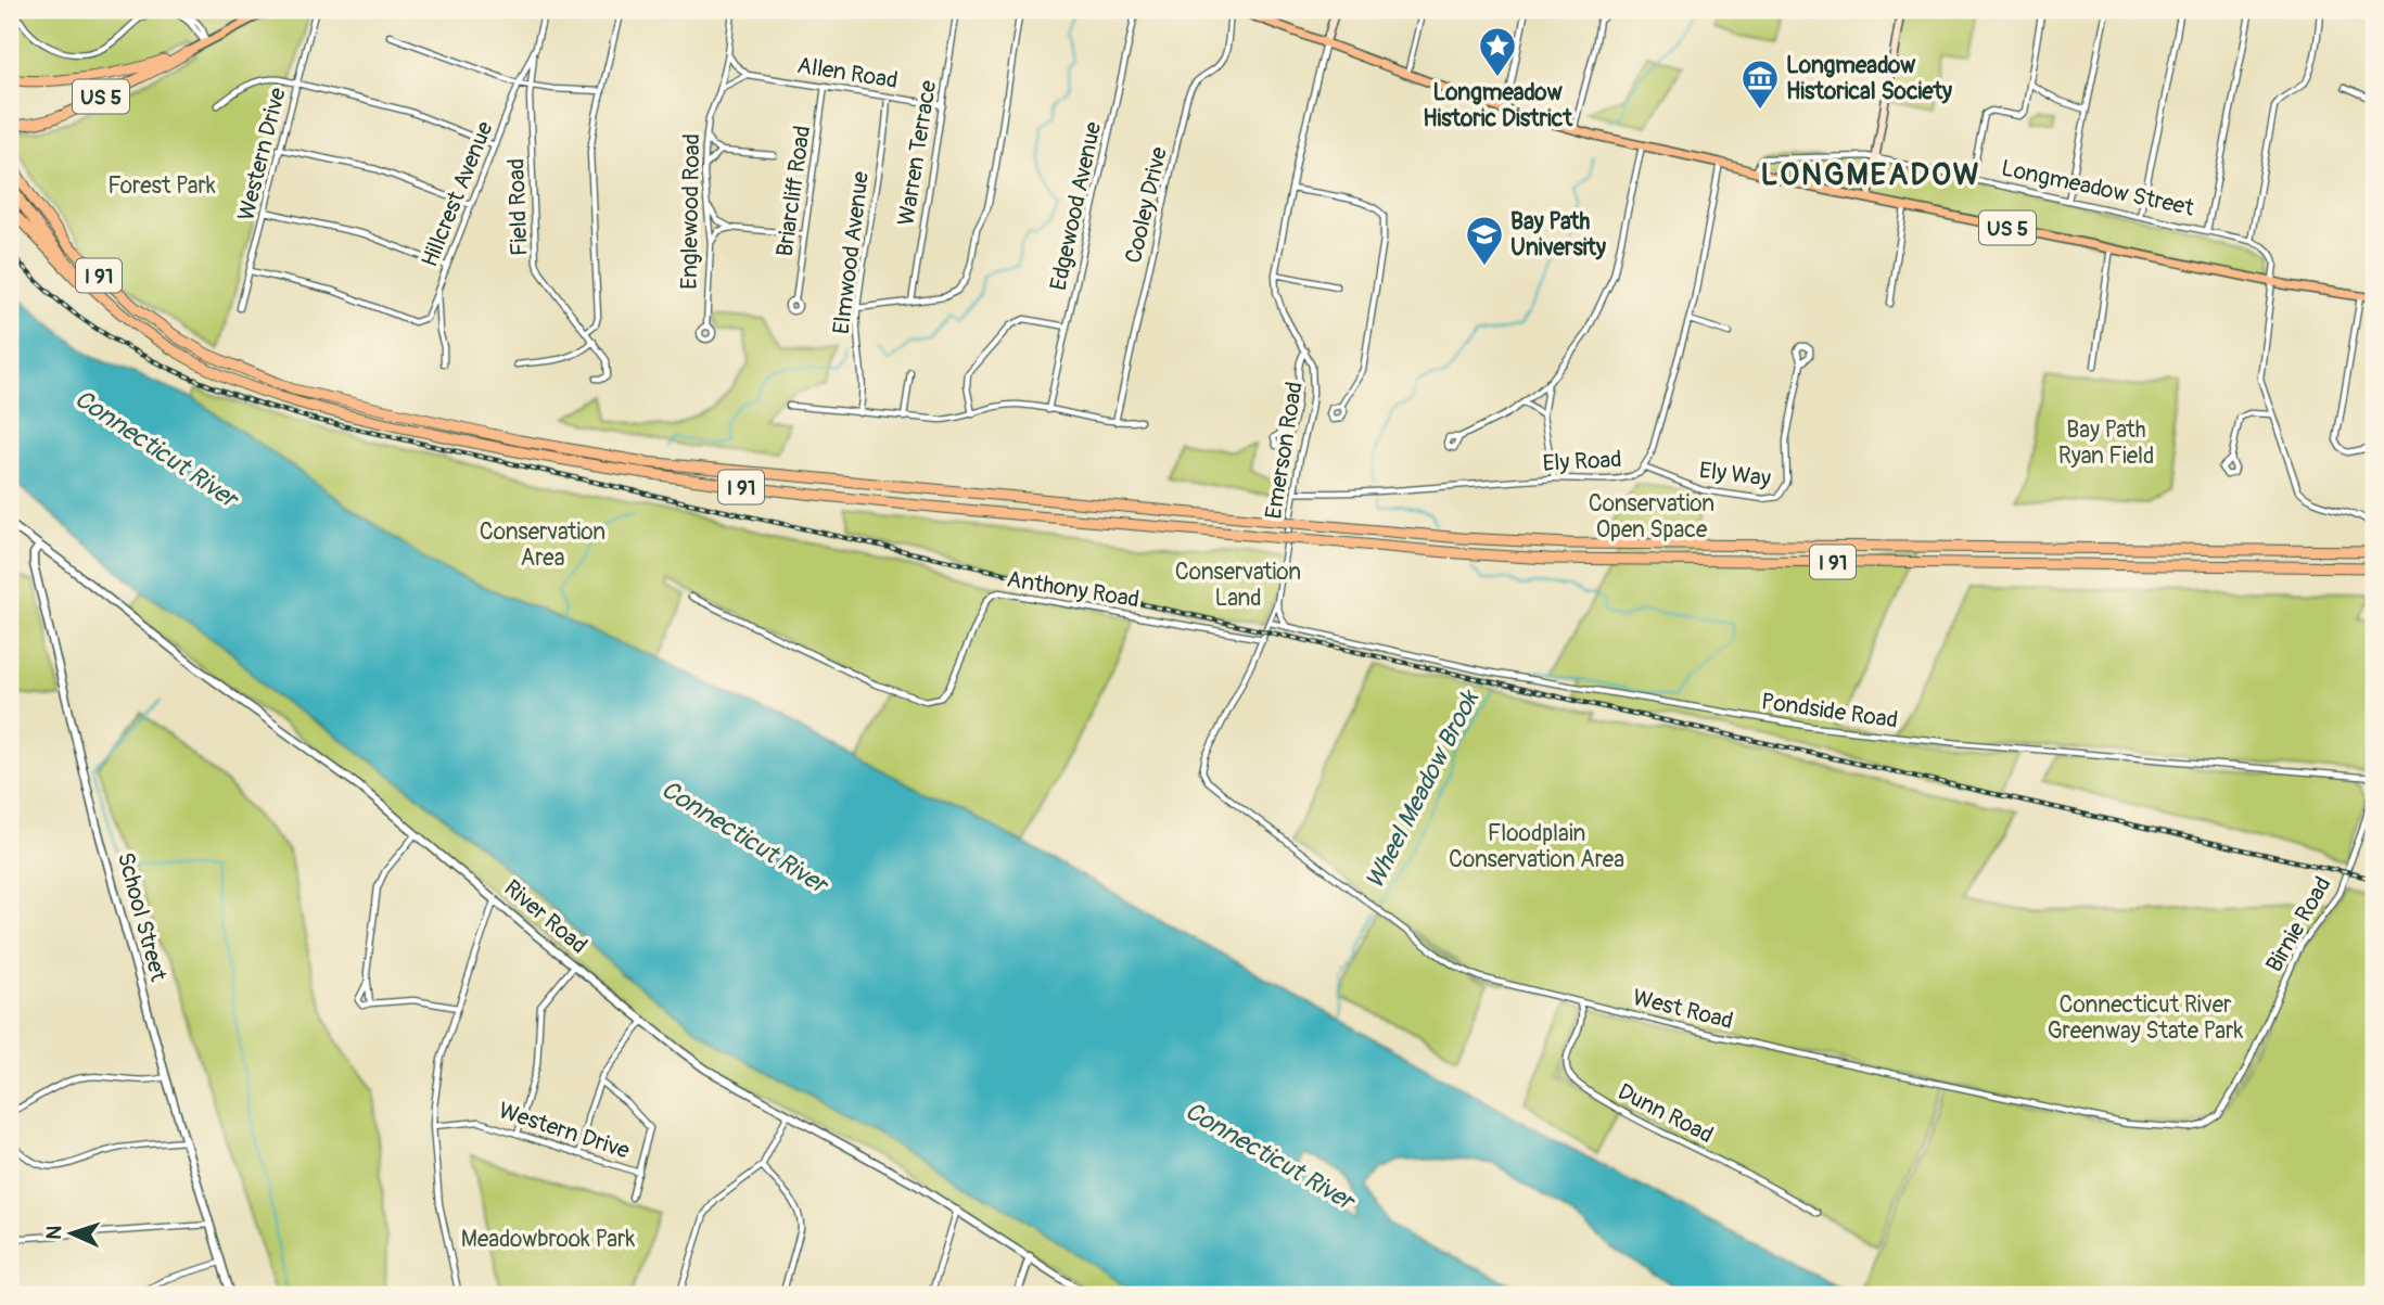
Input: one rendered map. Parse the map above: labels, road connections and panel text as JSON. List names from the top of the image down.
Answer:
{
  "streets": {
    "highway": ["US 5", "I 91"],
    "street": [
      "Allen Road",
      "Warren Terrace",
      "Western Drive",
      "Longmeadow Street",
      "Briarcliff Road",
      "Hillcrest Avenue",
      "Cooley Drive",
      "Edgewood Avenue",
      "Field Road",
      "Englewood Road",
      "Elmwood Avenue",
      "Emerson Road",
      "Ely Road",
      "Ely Way",
      "Anthony Road",
      "Pondside Road",
      "School Street",
      "River Road",
      "Birnie Road",
      "West Road",
      "Dunn Road"
    ]
  },
  "crossings": [
    ["Allen Road", "Warren Terrace"],
    ["Allen Road", "Briarcliff Road"],
    ["Allen Road", "Elmwood Avenue"],
    ["US 5", "Longmeadow Street"],
    ["US 5", "Emerson Road"],
    ["US 5", "Ely Road"],
    ["Hillcrest Avenue", "Field Road"],
    ["Emerson Road", "Ely Road"],
    ["Emerson Road", "Anthony Road"],
    ["Emerson Road", "Pondside Road"],
    ["Emerson Road", "West Road"],
    ["Ely Road", "Ely Way"],
    ["School Street", "River Road"],
    ["Birnie Road", "West Road"],
    ["West Road", "Dunn Road"]
  ],
  "districts": ["LONGMEADOW"],
  "water": ["Connecticut River", "Wheel Meadow Brook"],
  "parks": [
    "Forest Park",
    "Bay Path Ryan Field",
    "Conservation Open Space",
    "Conservation Area",
    "Conservation Land",
    "Floodplain Conservation Area",
    "Connecticut River Greenway State Park",
    "Meadowbrook Park"
  ],
  "places": {
    "place": ["Longmeadow Historic District"],
    "museum": ["Longmeadow Historical Society"],
    "school or university": ["Bay Path University"]
  },
  "north": "left"
}
